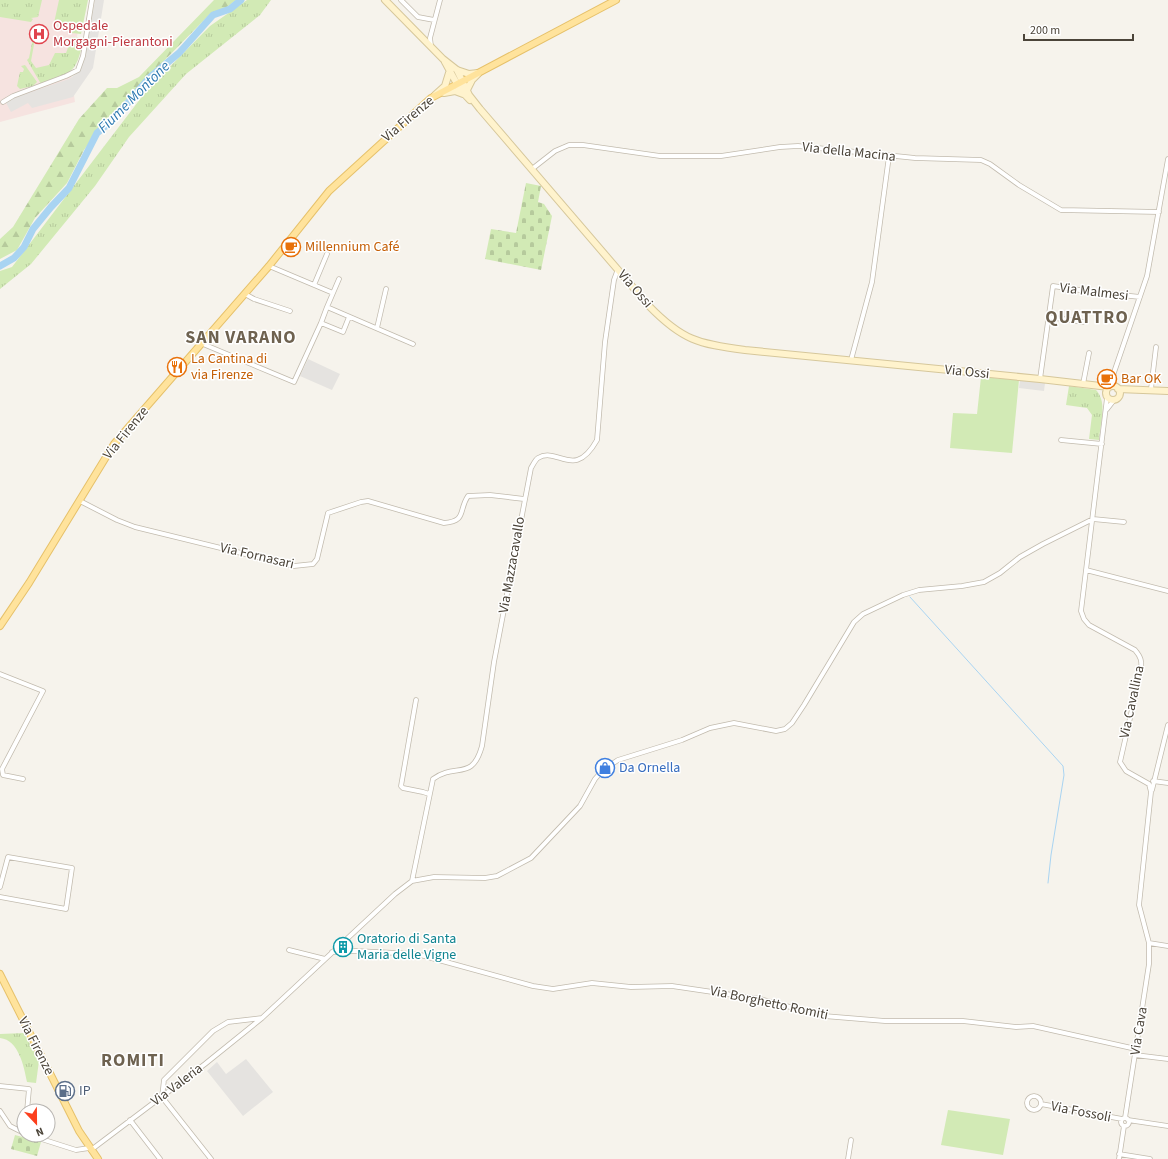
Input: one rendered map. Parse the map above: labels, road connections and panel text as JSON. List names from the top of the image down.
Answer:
{
  "streets": {
    "main road": ["Via Firenze"],
    "street": [
      "Via della Macina",
      "Via Ossi",
      "Via Malmesi",
      "Via Fornasari",
      "Via Mazzacavallo",
      "Via Cavallina",
      "Via Borghetto Romiti",
      "Via Cava",
      "Via Valeria",
      "Via Fossoli"
    ]
  },
  "crossings": [
    ["Via Firenze", "Via Ossi"],
    ["Via Firenze", "Via Fornasari"],
    ["Via Firenze", "Via Valeria"],
    ["Via della Macina", "Via Ossi"],
    ["Via Ossi", "Via Malmesi"],
    ["Via Ossi", "Via Mazzacavallo"],
    ["Via Fornasari", "Via Mazzacavallo"],
    ["Via Mazzacavallo", "Via Valeria"],
    ["Via Borghetto Romiti", "Via Cava"],
    ["Via Borghetto Romiti", "Via Valeria"],
    ["Via Cava", "Via Fossoli"]
  ],
  "districts": ["QUATTRO", "SAN VARANO", "ROMITI"],
  "water": ["Fiume Montone"],
  "places": {
    "hospital": ["Ospedale Morgagni-Pierantoni"],
    "cafe": ["Millennium Café", "Bar OK"],
    "restaurant": ["La Cantina di via Firenze"],
    "shop": ["Da Ornella"],
    "building": ["Oratorio di Santa Maria delle Vigne"],
    "fuel station": ["IP"]
  },
  "scale_bar": "200 m",
  "north": "bottom"
}
